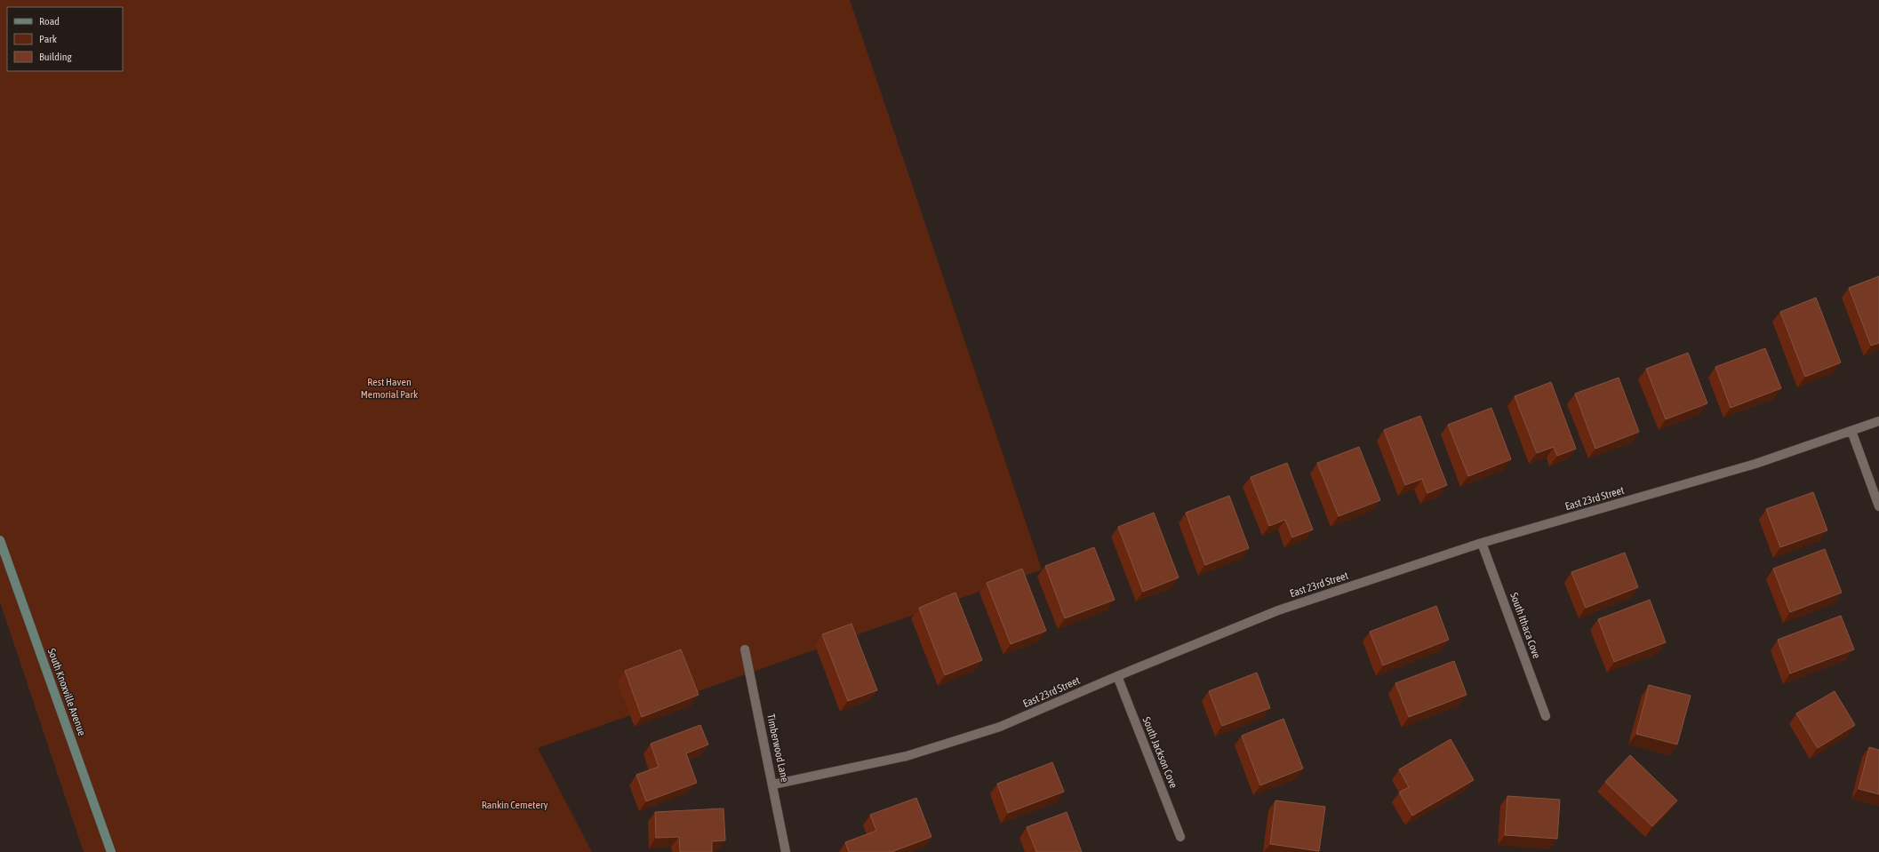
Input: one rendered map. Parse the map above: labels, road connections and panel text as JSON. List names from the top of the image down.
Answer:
{
  "streets": {
    "main road": ["South Knoxville Avenue"],
    "street": [
      "East 23rd Street",
      "South Ithaca Cove",
      "Timberwood Lane",
      "South Jackson Cove"
    ]
  },
  "crossings": [
    ["East 23rd Street", "South Ithaca Cove"],
    ["East 23rd Street", "Timberwood Lane"],
    ["East 23rd Street", "South Jackson Cove"]
  ],
  "parks": ["Rest Haven Memorial Park", "Rankin Cemetery"],
  "legend": ["Road", "Park", "Building"]
}
